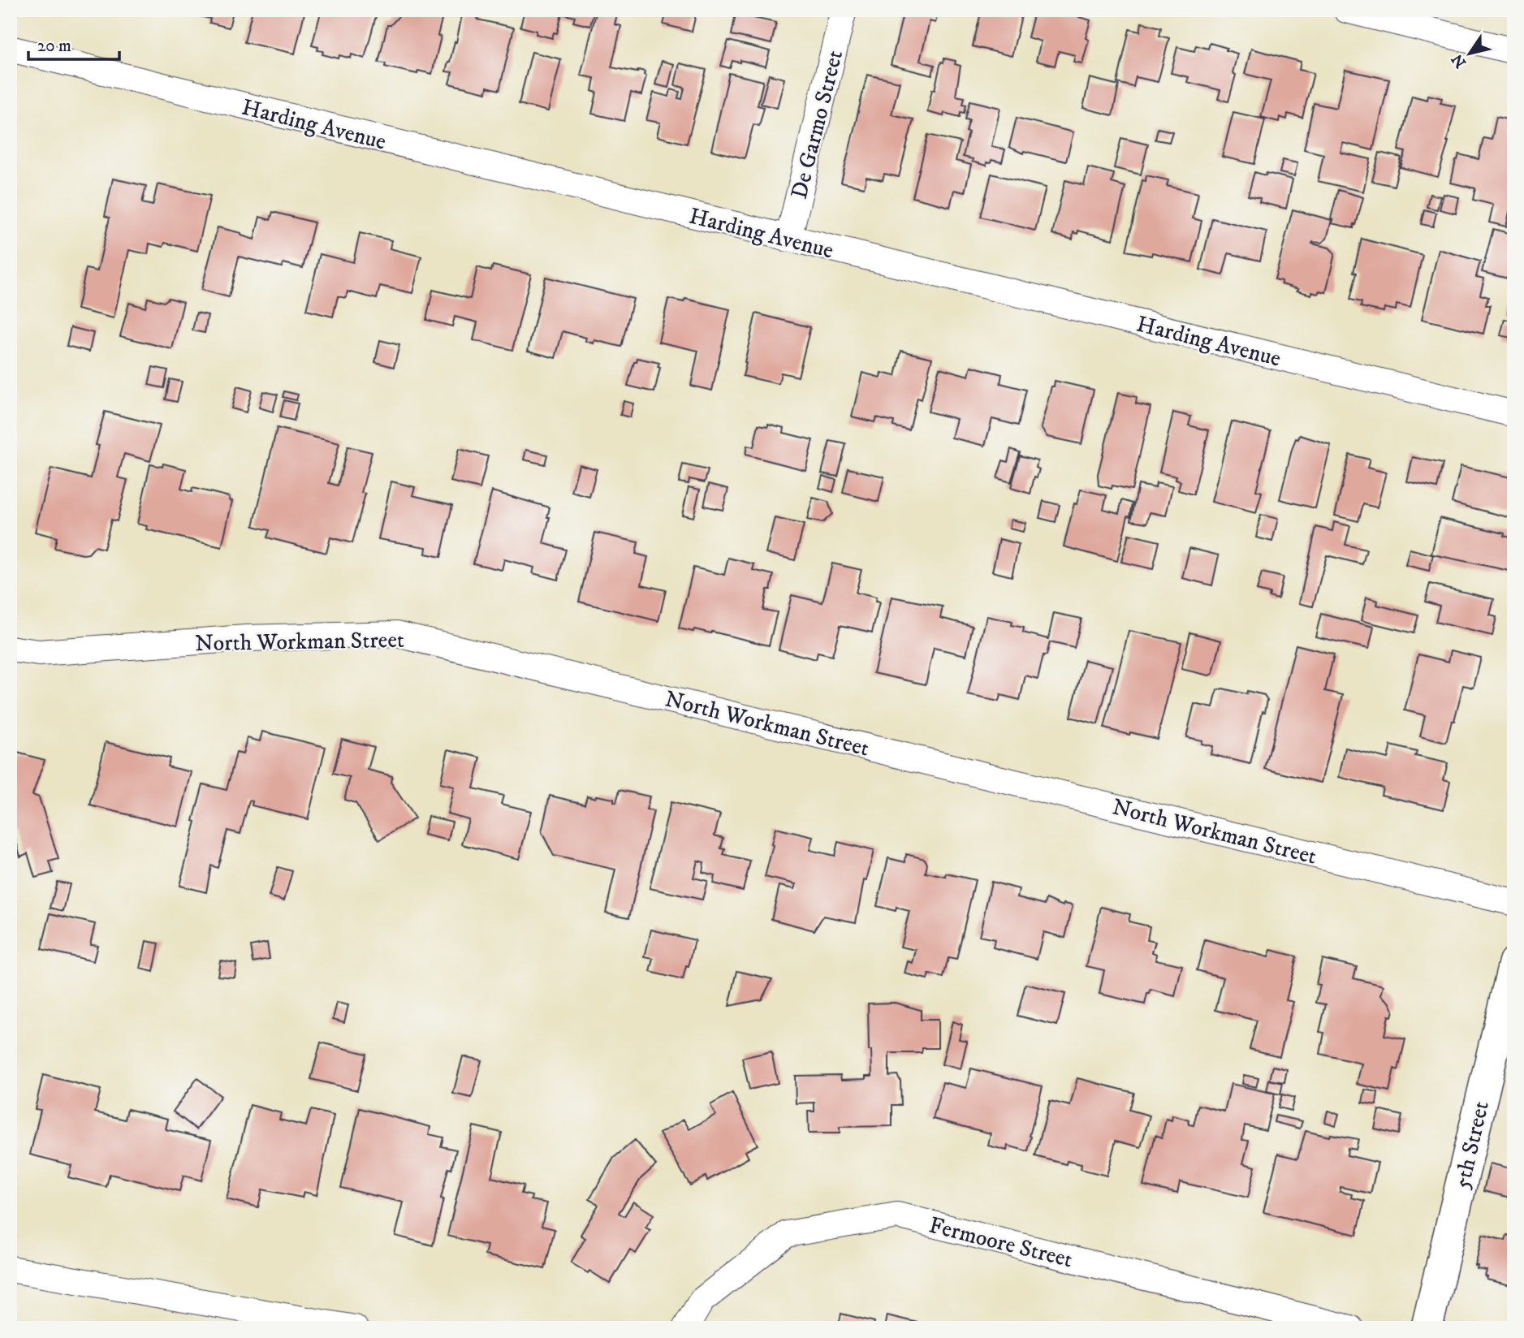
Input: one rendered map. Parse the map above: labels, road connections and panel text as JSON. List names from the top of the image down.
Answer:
{
  "streets": {
    "street": [
      "Harding Avenue",
      "De Garmo Street",
      "North Workman Street",
      "5th Street",
      "Fermoore Street"
    ]
  },
  "crossings": [
    ["Harding Avenue", "De Garmo Street"]
  ],
  "scale_bar": "20 m",
  "north": "bottom left"
}
